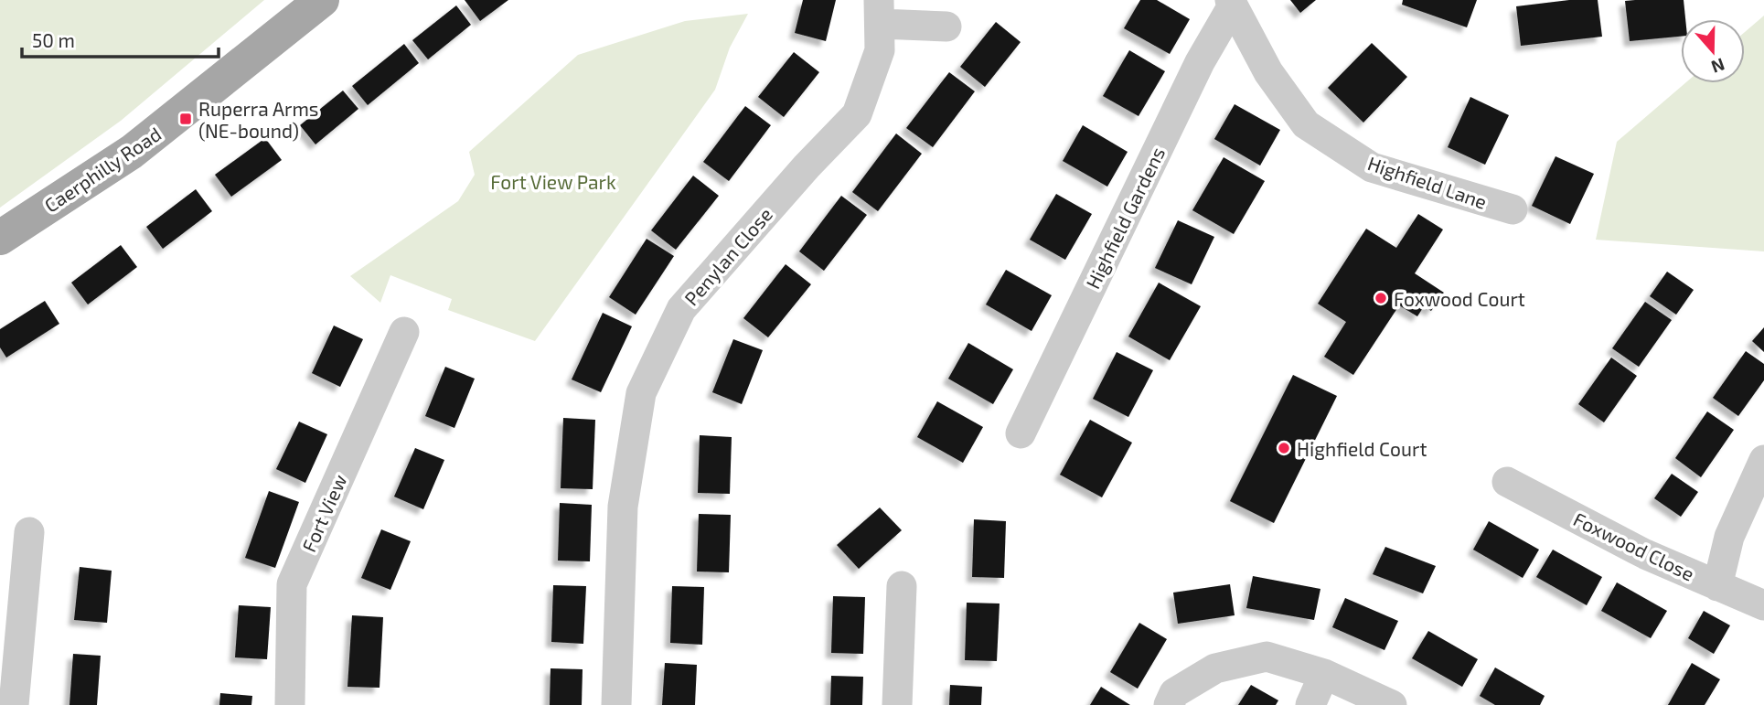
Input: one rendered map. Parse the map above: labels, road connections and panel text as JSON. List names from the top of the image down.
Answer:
{
  "streets": {
    "main road": ["Caerphilly Road"],
    "street": [
      "Highfield Lane",
      "Highfield Gardens",
      "Penylan Close",
      "Fort View",
      "Foxwood Close"
    ]
  },
  "crossings": [
    ["Highfield Lane", "Highfield Gardens"]
  ],
  "parks": ["Fort View Park"],
  "places": {
    "transit": ["Ruperra Arms (NE-bound)"],
    "other": ["Foxwood Court", "Highfield Court"]
  },
  "scale_bar": "50 m",
  "north": "bottom"
}
